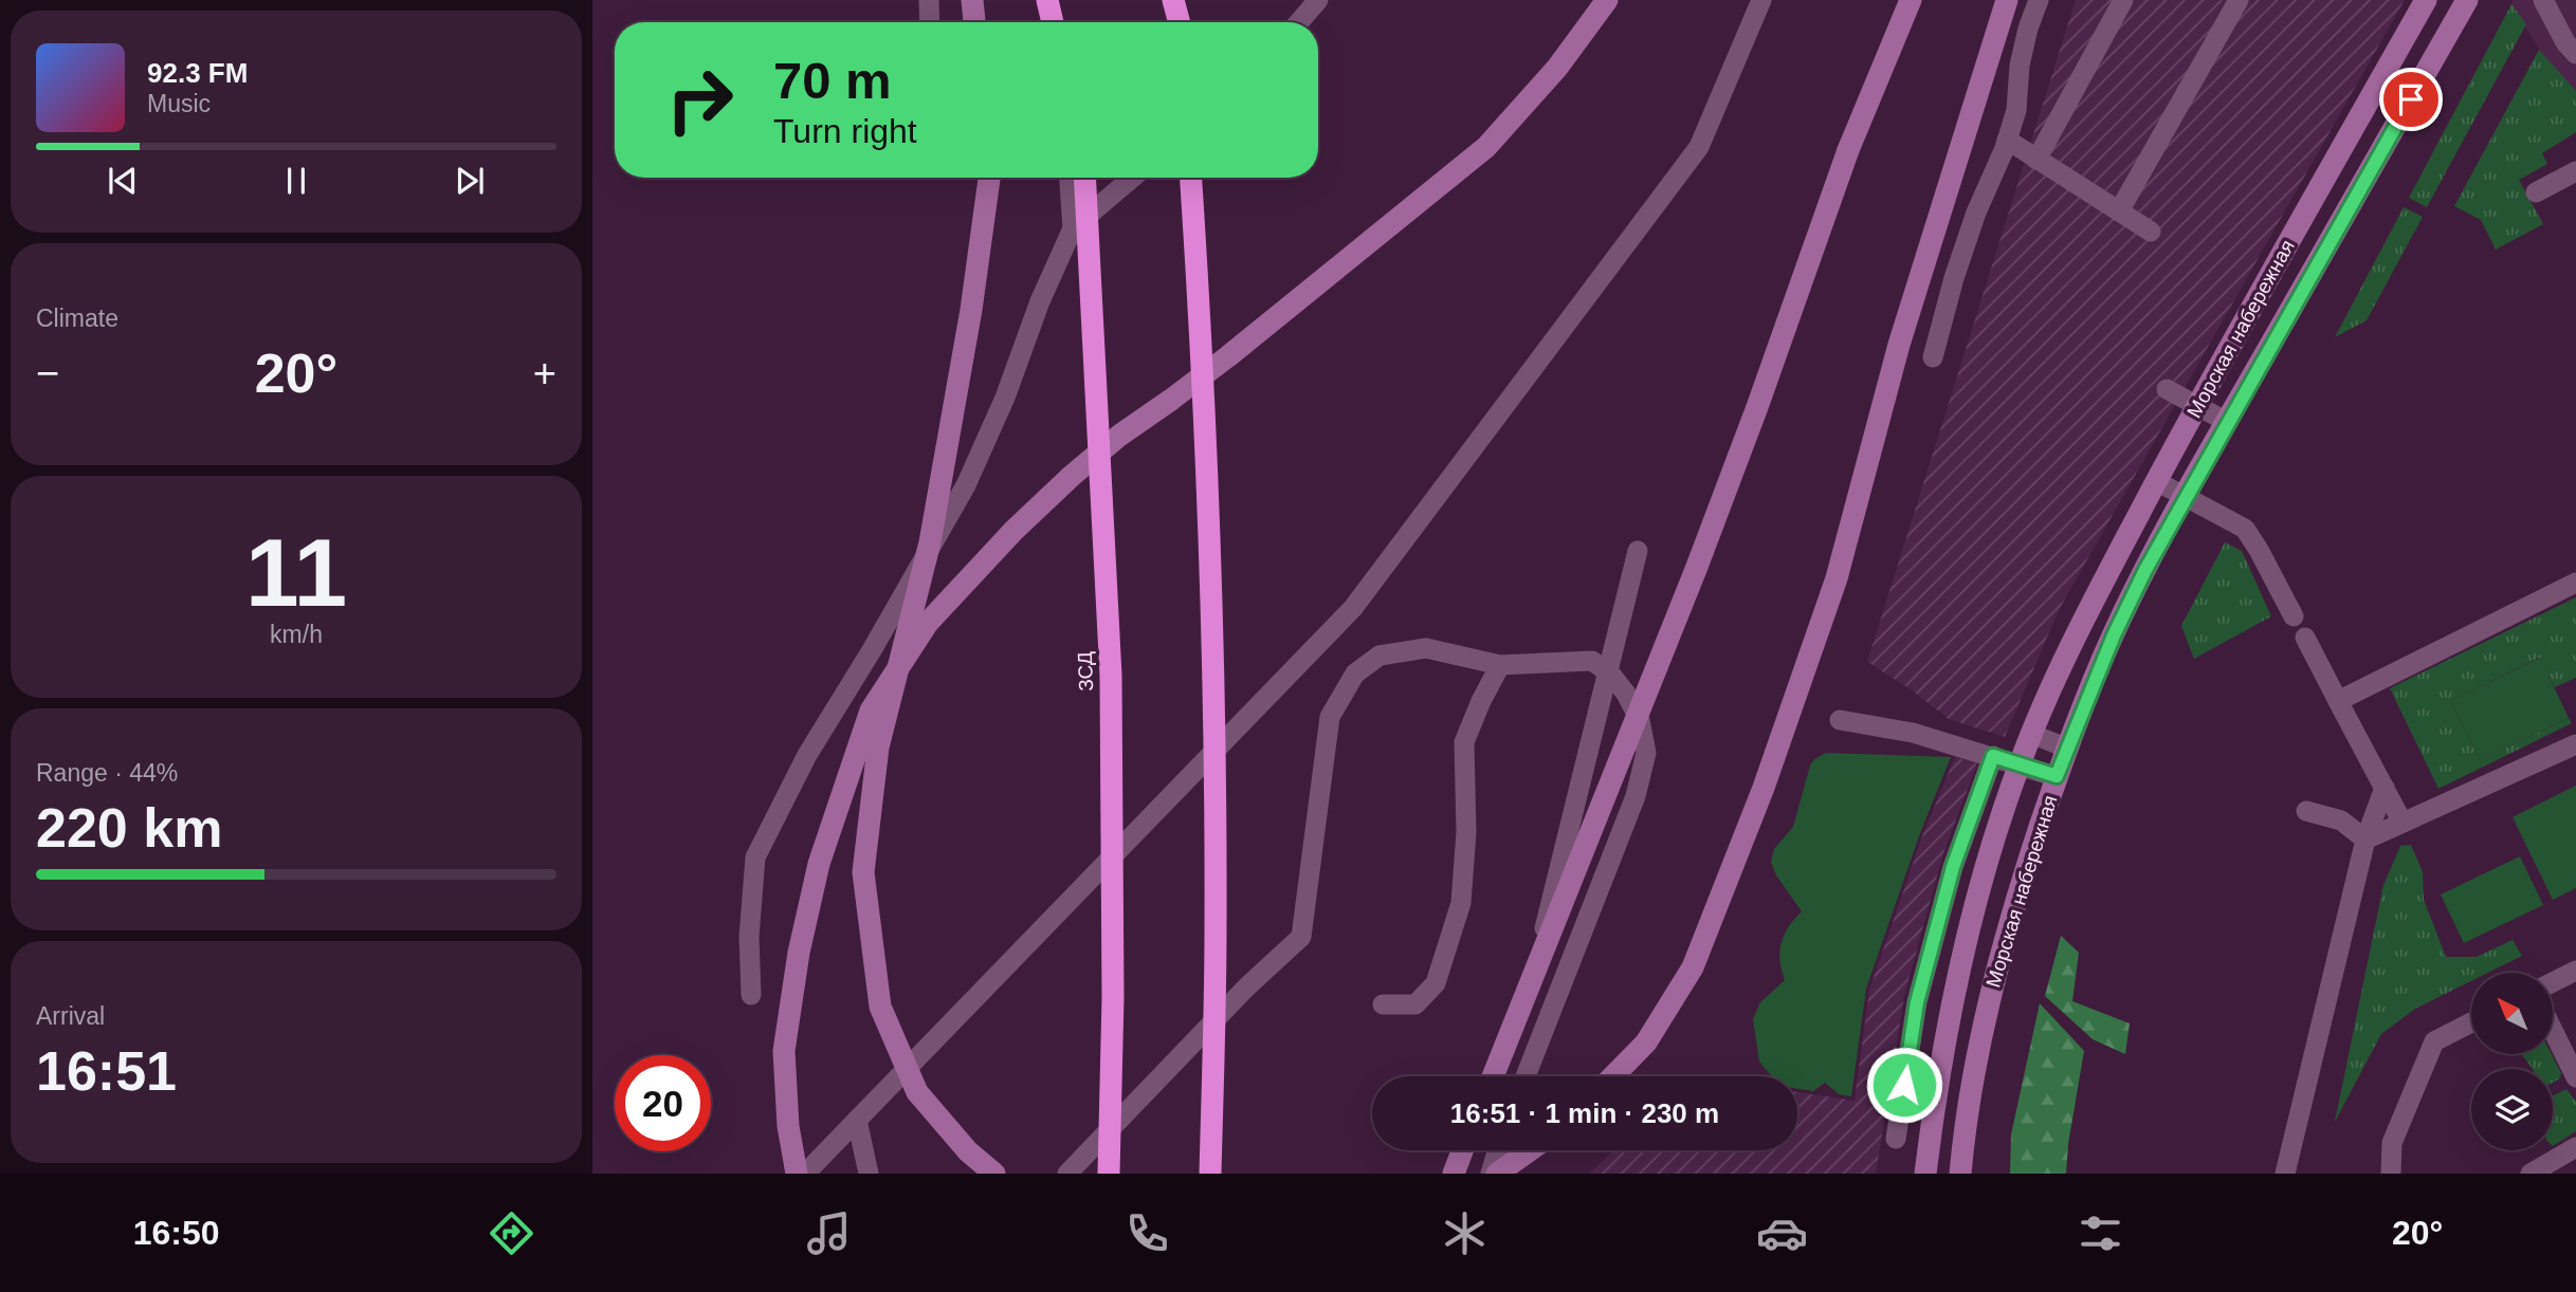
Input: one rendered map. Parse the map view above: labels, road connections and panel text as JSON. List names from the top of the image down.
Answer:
{
  "streets": {
    "highway": ["ЗСД"],
    "main road": ["Морская набережная"]
  },
  "north": "top left",
  "page": {
    "turn": ["70 m", "Turn right"],
    "song": ["92.3 FM", "Music"],
    "tile": [
      "Climate",
      ["11", "km/h"],
      ["Range · 44%", "220 km"],
      ["Arrival", "16:51"]
    ],
    "heat": ["−", "20°", "+"],
    "limit": "20",
    "trip": "16:51 · 1 min · 230 m",
    "tabs": ["16:50", "20°"]
  }
}
